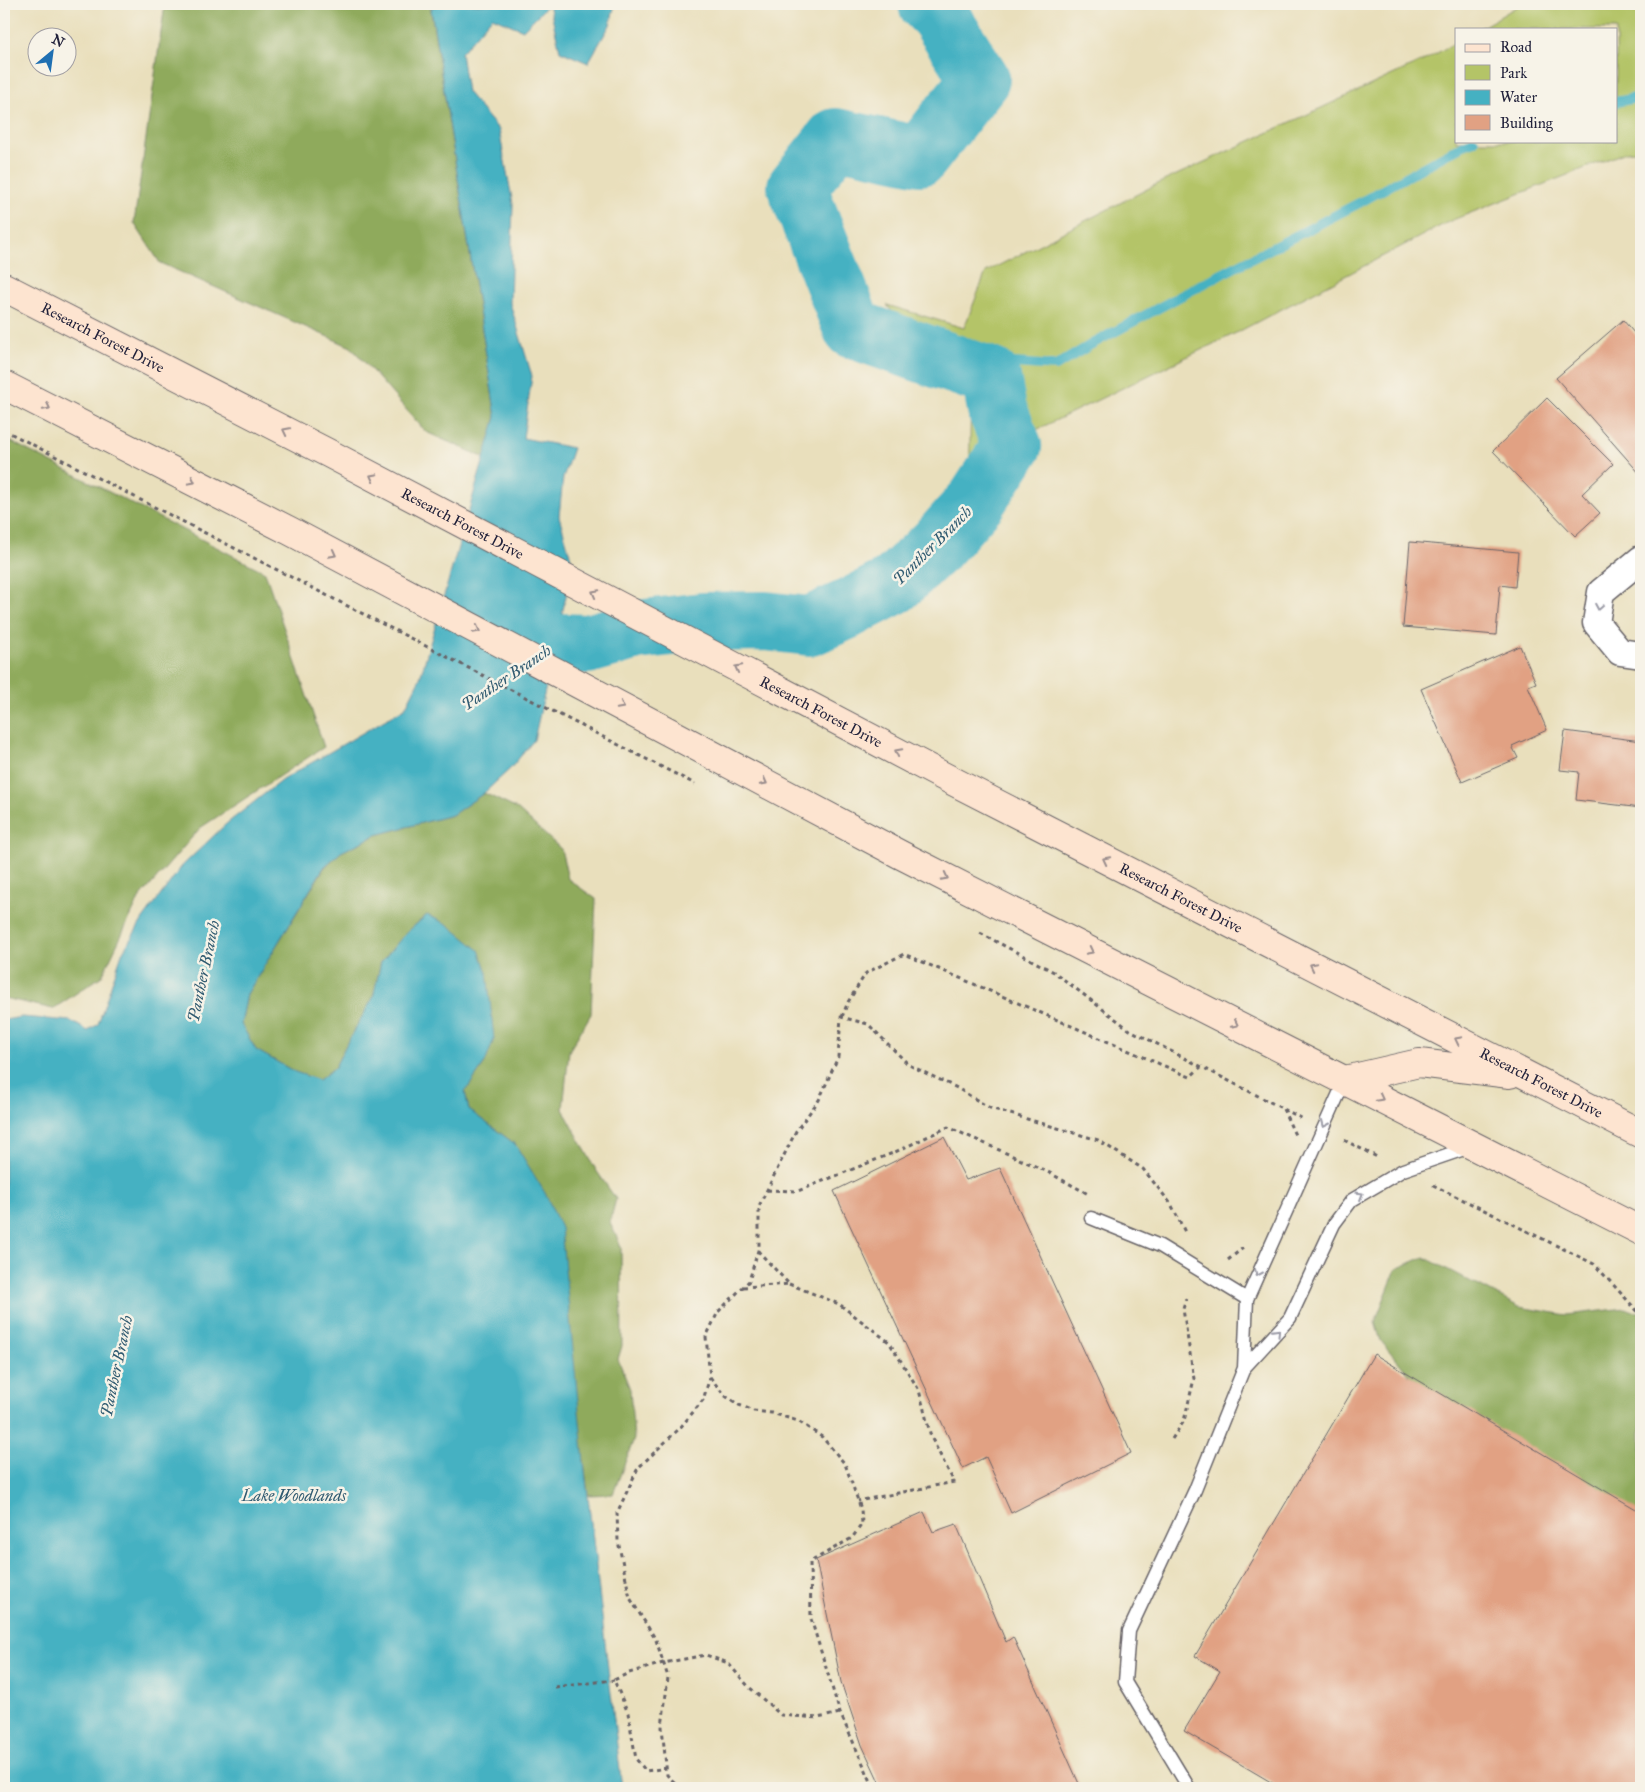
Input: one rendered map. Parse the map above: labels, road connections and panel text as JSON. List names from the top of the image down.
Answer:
{
  "streets": {
    "main road": ["Research Forest Drive"]
  },
  "water": ["Panther Branch", "Lake Woodlands"],
  "legend": [
    "Road",
    "Park",
    "Water",
    "Building"
  ],
  "north": "top right"
}
